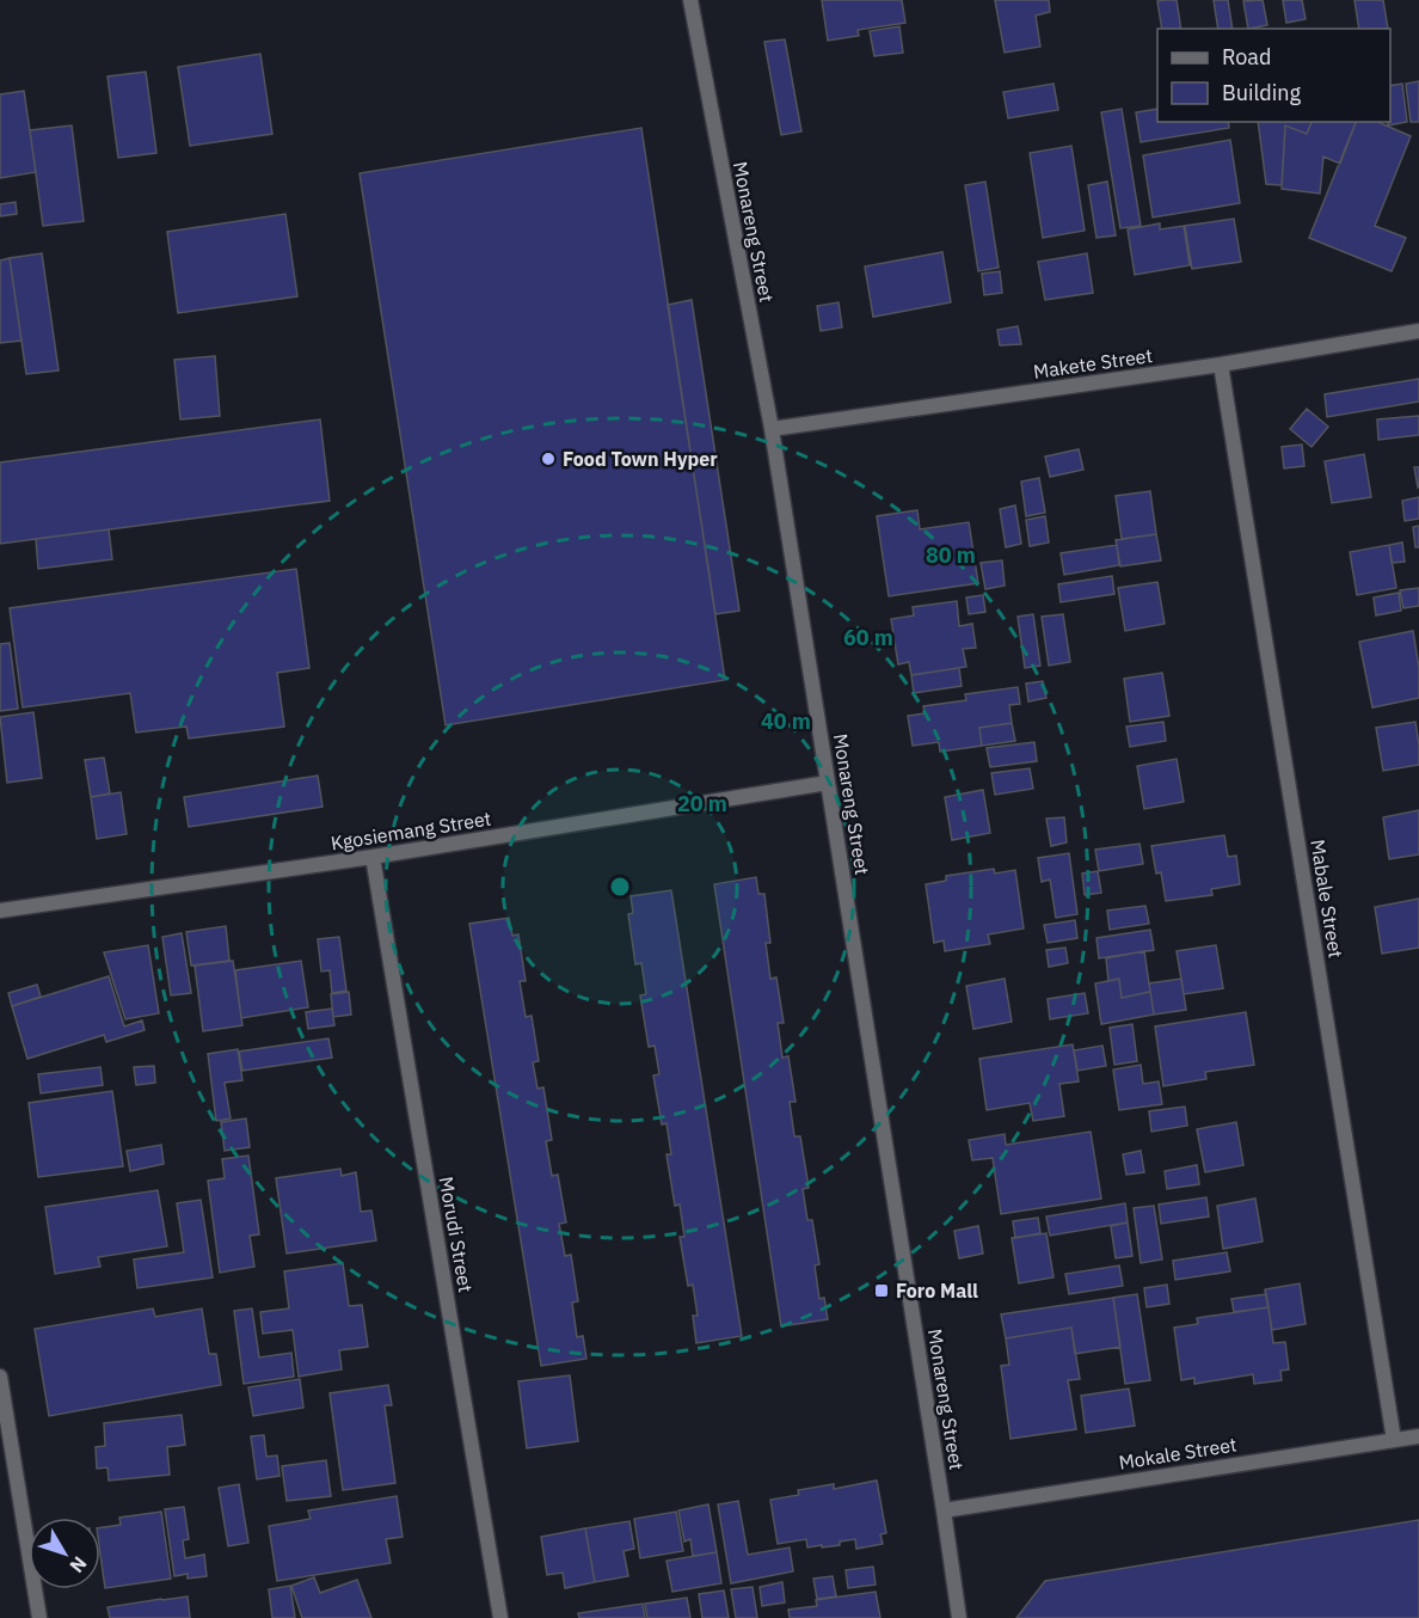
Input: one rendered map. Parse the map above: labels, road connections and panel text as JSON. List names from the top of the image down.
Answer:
{
  "streets": {
    "street": [
      "Monareng Street",
      "Makete Street",
      "Kgosiemang Street",
      "Mabale Street",
      "Morudi Street",
      "Mokale Street"
    ]
  },
  "crossings": [
    ["Monareng Street", "Makete Street"],
    ["Monareng Street", "Kgosiemang Street"],
    ["Monareng Street", "Mokale Street"],
    ["Makete Street", "Mabale Street"],
    ["Kgosiemang Street", "Morudi Street"],
    ["Mabale Street", "Mokale Street"]
  ],
  "places": {
    "other": ["Food Town Hyper"],
    "transit": ["Foro Mall"]
  },
  "legend": ["Road", "Building"],
  "north": "bottom right",
  "rings": [
    "80 m",
    "60 m",
    "40 m",
    "20 m"
  ]
}
